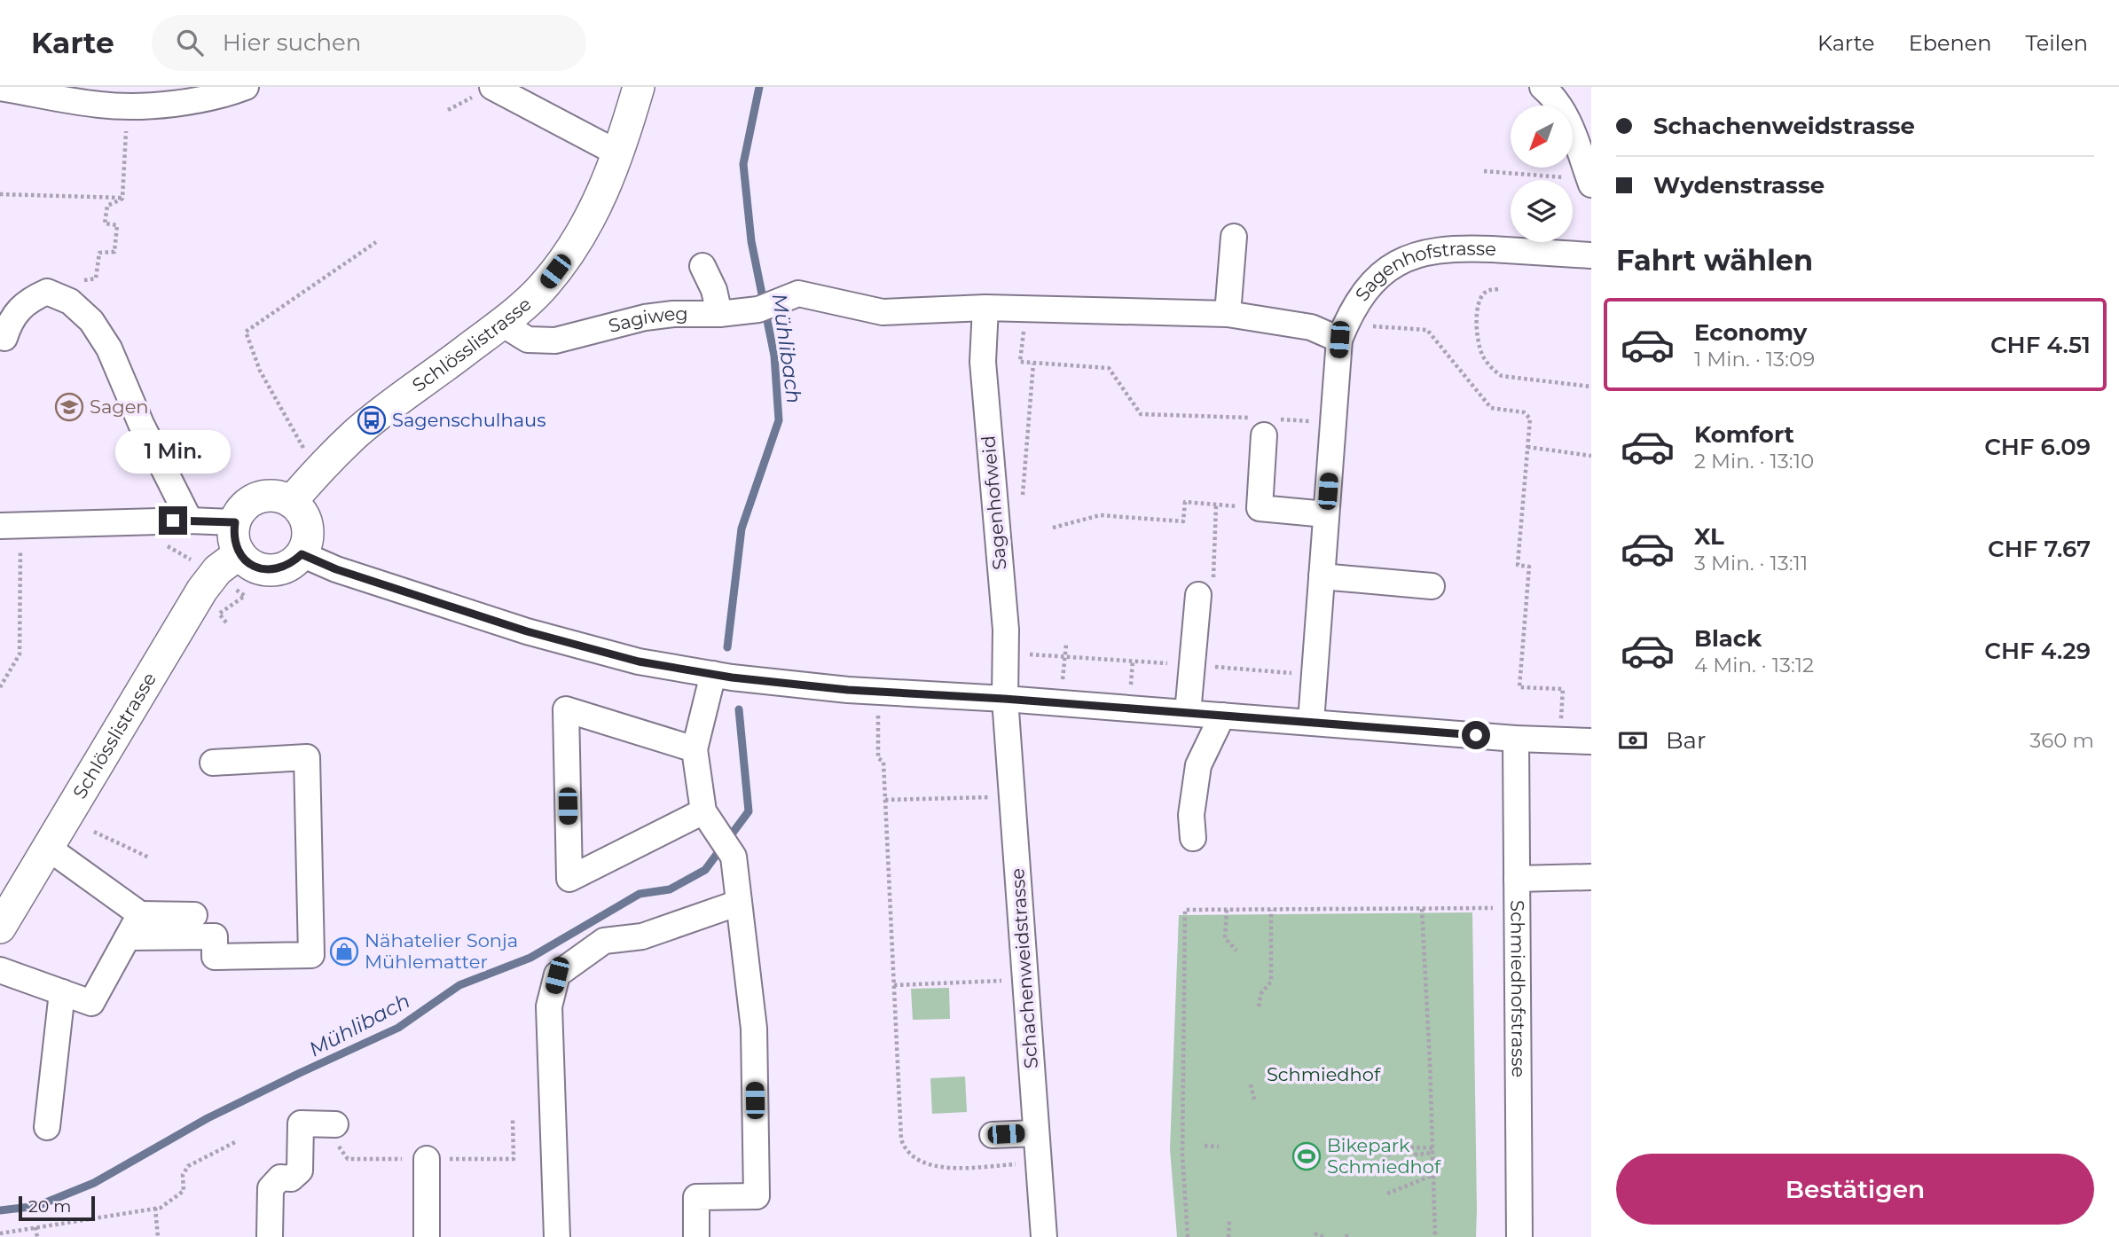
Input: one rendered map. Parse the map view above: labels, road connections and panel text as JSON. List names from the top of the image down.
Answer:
{
  "streets": {
    "main road": ["Schlösslistrasse"],
    "street": [
      "Sagenhofstrasse",
      "Sagiweg",
      "Sagenhofweid",
      "Schachenweidstrasse",
      "Schmiedhofstrasse"
    ]
  },
  "crossings": [
    ["Sagiweg", "Schlösslistrasse"],
    ["Sagiweg", "Sagenhofweid"],
    ["Sagenhofweid", "Schachenweidstrasse"]
  ],
  "water": ["Mühlibach"],
  "parks": ["Schmiedhof"],
  "places": {
    "school or university": ["Sagen"],
    "bus stop": ["Sagenschulhaus"],
    "shop": ["Nähatelier Sonja Mühlematter"],
    "sports": ["Bikepark Schmiedhof"]
  },
  "scale_bar": "20 m",
  "north": "bottom left",
  "page": {
    "header": "Karte",
    "search": "Hier suchen",
    "nav": ["Karte", "Ebenen", "Teilen"],
    "banner": ["Schachenweidstrasse", "Wydenstrasse"],
    "heading": "Fahrt wählen",
    "list": [
      {
        "name": "Economy",
        "note": "1 Min. · 13:09",
        "value": "CHF 4.51"
      },
      {
        "name": "Komfort",
        "note": "2 Min. · 13:10",
        "value": "CHF 6.09"
      },
      {
        "name": "XL",
        "note": "3 Min. · 13:11",
        "value": "CHF 7.67"
      },
      {
        "name": "Black",
        "note": "4 Min. · 13:12",
        "value": "CHF 4.29"
      }
    ],
    "bubble": "1 Min.",
    "pay": ["Bar", "360 m"],
    "buttons": "Bestätigen",
    "scale": "20 m"
  }
}
